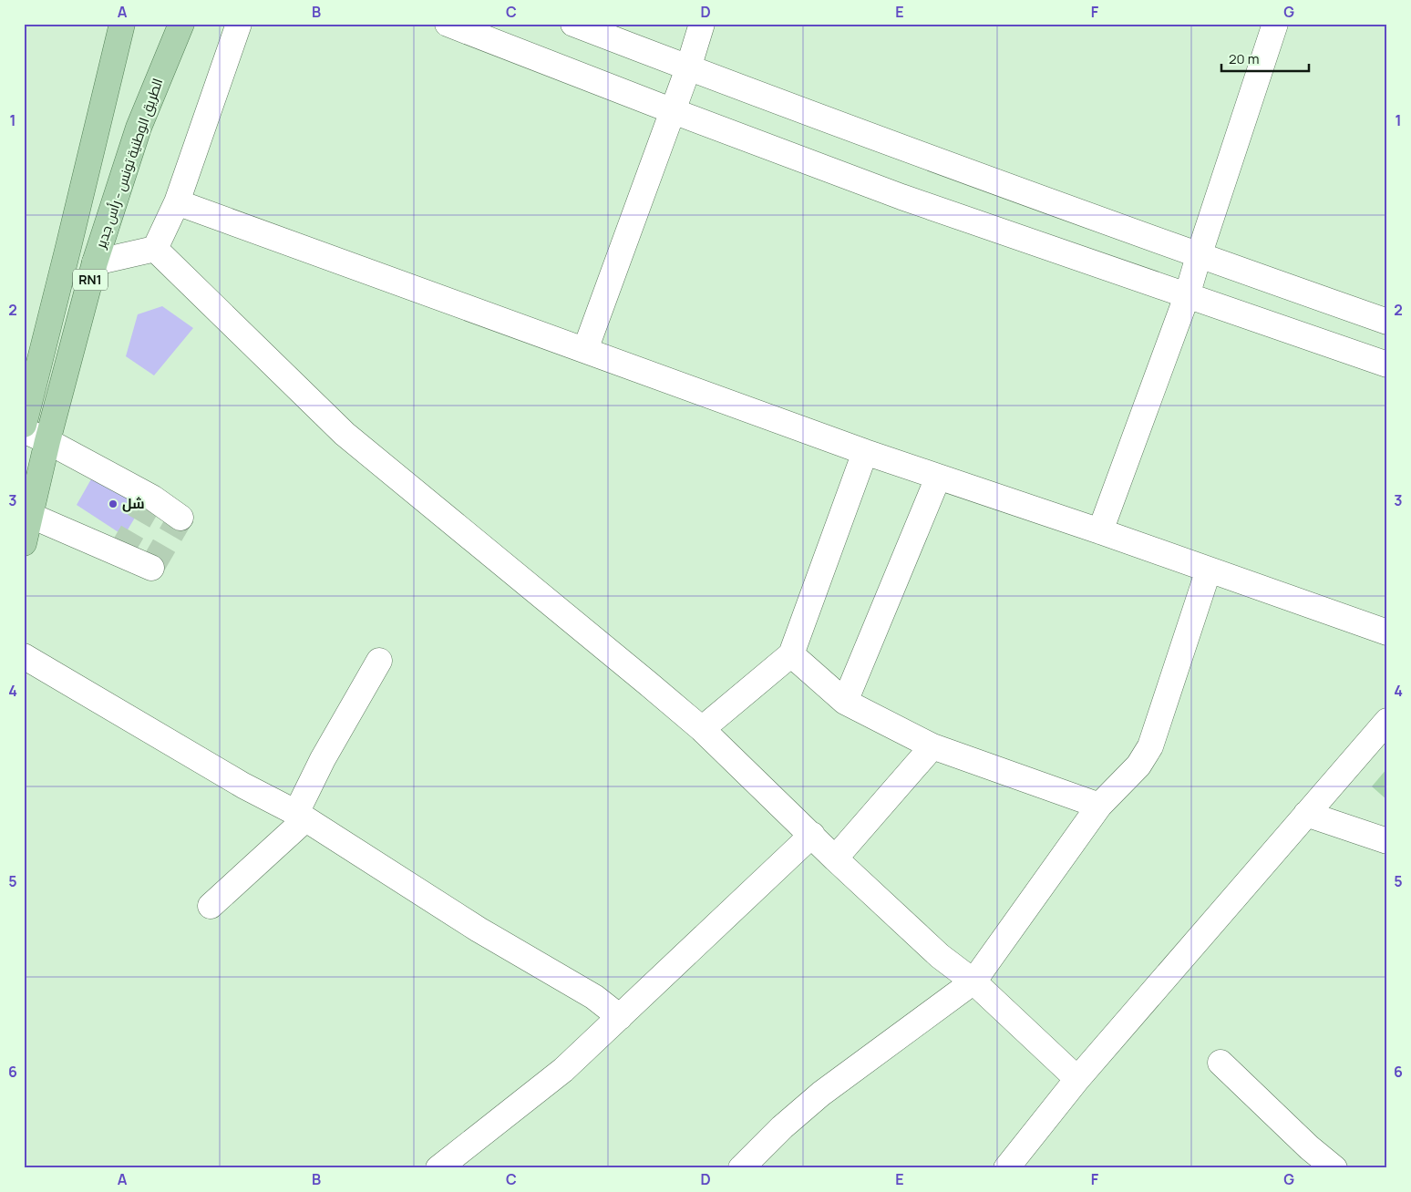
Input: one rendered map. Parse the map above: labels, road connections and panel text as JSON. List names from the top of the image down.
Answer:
{
  "streets": {
    "main road": ["الطريق الوطنية تونس - رأس جدير", "RN1"]
  },
  "places": ["شل"],
  "scale_bar": "20 m",
  "grid": {
    "columns": [
      "A",
      "B",
      "C",
      "D",
      "E",
      "F",
      "G"
    ],
    "rows": [
      "1",
      "2",
      "3",
      "4",
      "5",
      "6"
    ]
  }
}
